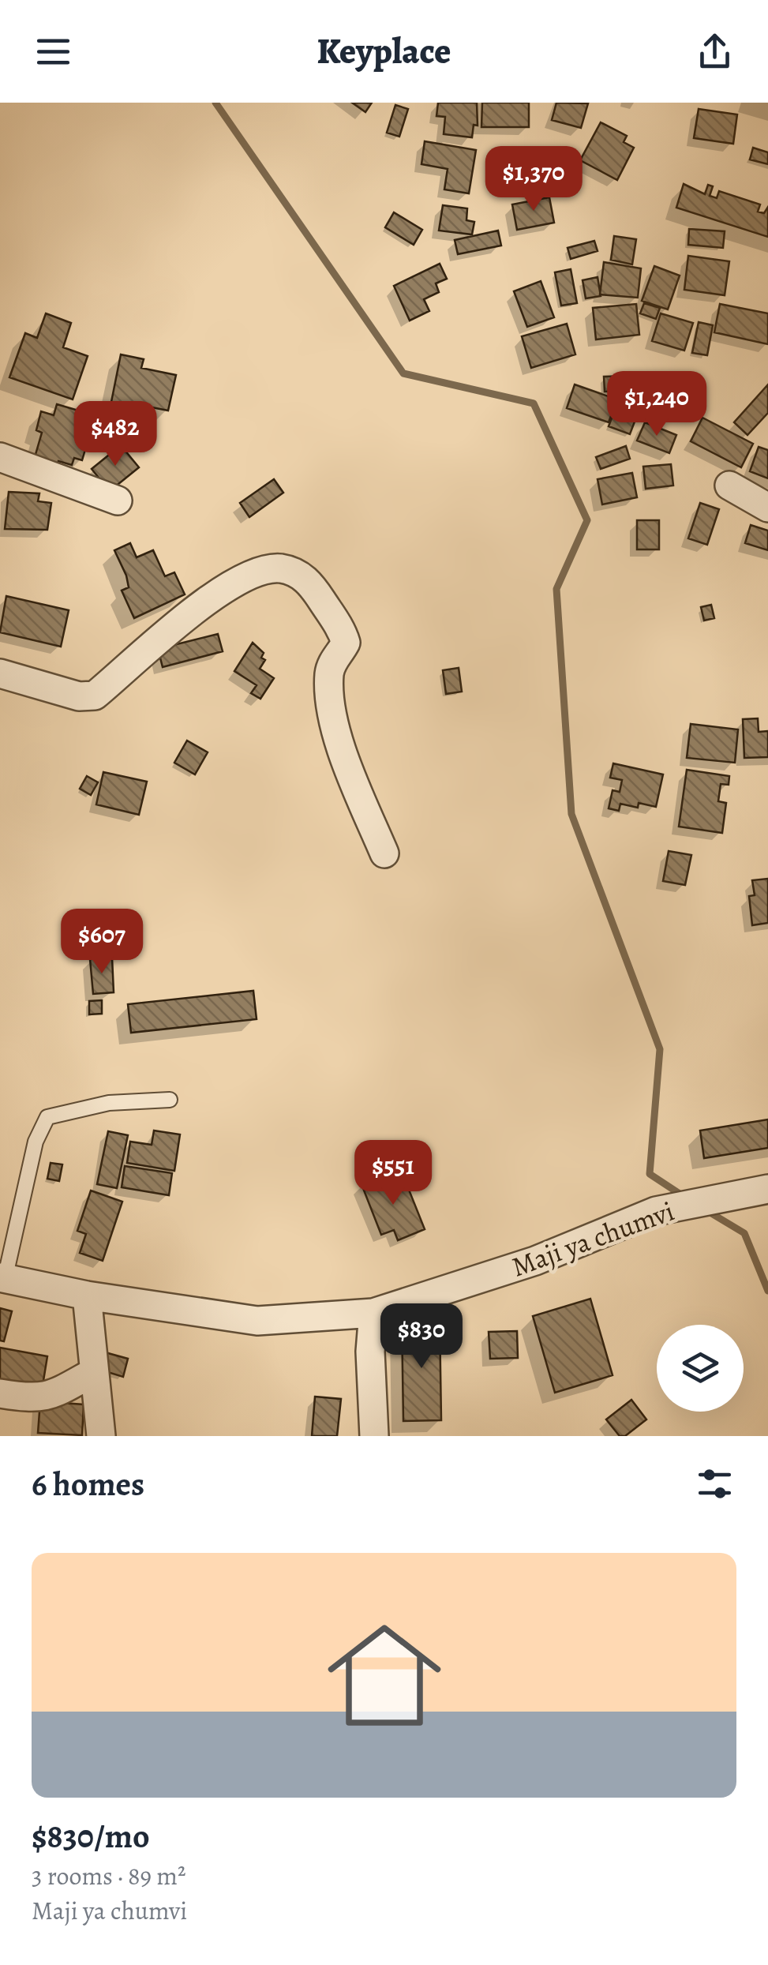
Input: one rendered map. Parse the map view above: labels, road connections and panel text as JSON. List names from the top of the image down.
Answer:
{
  "streets": {
    "street": ["Maji ya chumvi"]
  },
  "page": {
    "header": "Keyplace",
    "price": [
      "$1,370",
      "$1,240",
      "$482",
      "$607",
      "$551",
      "$830"
    ],
    "heading": "6 homes",
    "list": [
      {
        "name": "$830/mo",
        "note": "3 rooms · 89 m² · Maji ya chumvi"
      }
    ]
  }
}
